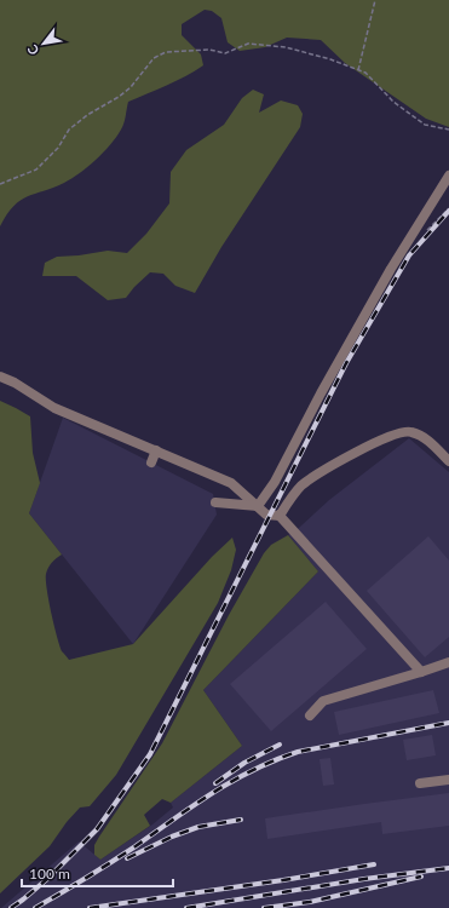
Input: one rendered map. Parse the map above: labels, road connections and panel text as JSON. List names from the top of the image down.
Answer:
{
  "scale_bar": "100 m",
  "north": "bottom left"
}
